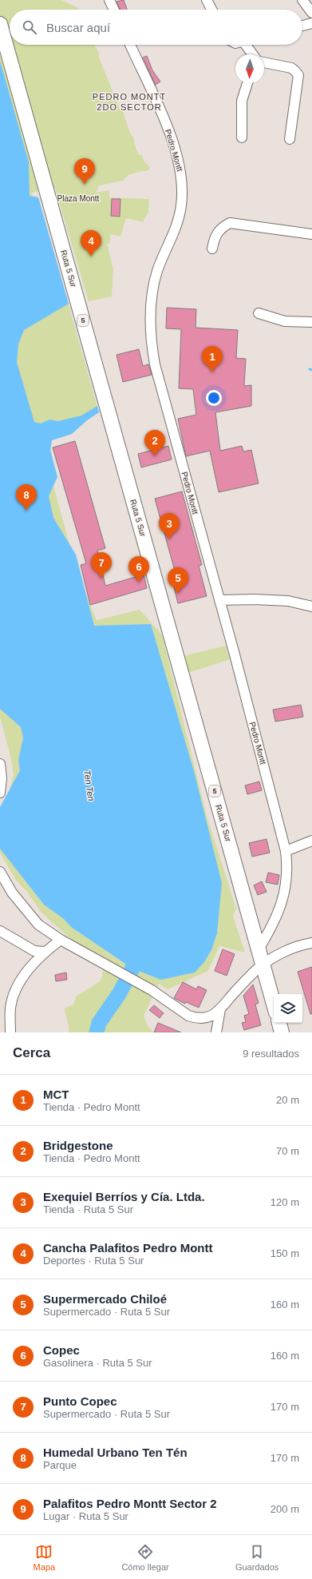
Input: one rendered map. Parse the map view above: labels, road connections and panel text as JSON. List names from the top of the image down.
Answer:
{
  "streets": {
    "highway": ["Ruta 5 Sur", "5"],
    "street": ["Pedro Montt"]
  },
  "crossings": [
    ["Pedro Montt", "Ruta 5 Sur"]
  ],
  "districts": ["PEDRO MONTT 2DO SECTOR"],
  "water": ["Ten Ten"],
  "parks": ["Plaza Montt"],
  "north": "bottom",
  "page": {
    "search": "Buscar aquí",
    "pins": [
      "9",
      "4",
      "1",
      "2",
      "8",
      "3",
      "7",
      "6",
      "5"
    ],
    "heading": ["Cerca", "9 resultados"],
    "list": [
      {
        "mark": "1",
        "name": "MCT",
        "note": "Tienda · Pedro Montt",
        "value": "20 m"
      },
      {
        "mark": "2",
        "name": "Bridgestone",
        "note": "Tienda · Pedro Montt",
        "value": "70 m"
      },
      {
        "mark": "3",
        "name": "Exequiel Berríos y Cía. Ltda.",
        "note": "Tienda · Ruta 5 Sur",
        "value": "120 m"
      },
      {
        "mark": "4",
        "name": "Cancha Palafitos Pedro Montt",
        "note": "Deportes · Ruta 5 Sur",
        "value": "150 m"
      },
      {
        "mark": "5",
        "name": "Supermercado Chiloé",
        "note": "Supermercado · Ruta 5 Sur",
        "value": "160 m"
      },
      {
        "mark": "6",
        "name": "Copec",
        "note": "Gasolinera · Ruta 5 Sur",
        "value": "160 m"
      },
      {
        "mark": "7",
        "name": "Punto Copec",
        "note": "Supermercado · Ruta 5 Sur",
        "value": "170 m"
      },
      {
        "mark": "8",
        "name": "Humedal Urbano Ten Tén",
        "note": "Parque",
        "value": "170 m"
      },
      {
        "mark": "9",
        "name": "Palafitos Pedro Montt Sector 2",
        "note": "Lugar · Ruta 5 Sur",
        "value": "200 m"
      }
    ],
    "nav": ["Mapa", "Cómo llegar", "Guardados"]
  }
}
